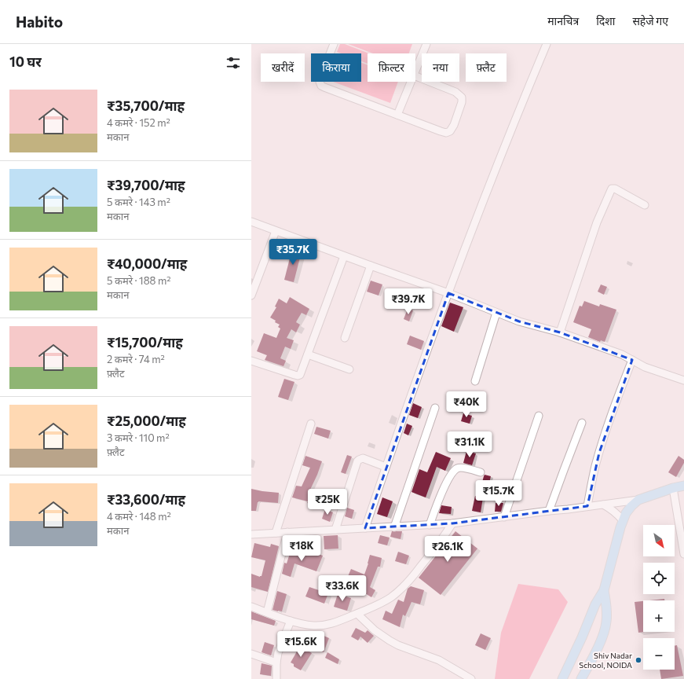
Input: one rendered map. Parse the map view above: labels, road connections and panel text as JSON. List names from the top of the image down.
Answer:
{
  "places": ["Shiv Nadar School, NOIDA"],
  "north": "bottom right",
  "page": {
    "header": "Habito",
    "nav": ["मानचित्र", "दिशा", "सहेजे गए"],
    "heading": "10 घर",
    "chip": [
      "खरीदें",
      "किराया",
      "फ़िल्टर",
      "नया",
      "फ़्लैट"
    ],
    "list": [
      {
        "name": "₹35,700/माह",
        "note": "4 कमरे · 152 m² · मकान"
      },
      {
        "name": "₹39,700/माह",
        "note": "5 कमरे · 143 m² · मकान"
      },
      {
        "name": "₹40,000/माह",
        "note": "5 कमरे · 188 m² · मकान"
      },
      {
        "name": "₹15,700/माह",
        "note": "2 कमरे · 74 m² · फ़्लैट"
      },
      {
        "name": "₹25,000/माह",
        "note": "3 कमरे · 110 m² · फ़्लैट"
      },
      {
        "name": "₹33,600/माह",
        "note": "4 कमरे · 148 m² · मकान"
      }
    ],
    "price": [
      "₹35.7K",
      "₹39.7K",
      "₹40K",
      "₹31.1K",
      "₹15.7K",
      "₹25K",
      "₹18K",
      "₹26.1K",
      "₹33.6K",
      "₹15.6K"
    ],
    "map_buttons": ["+", "−"]
  }
}
